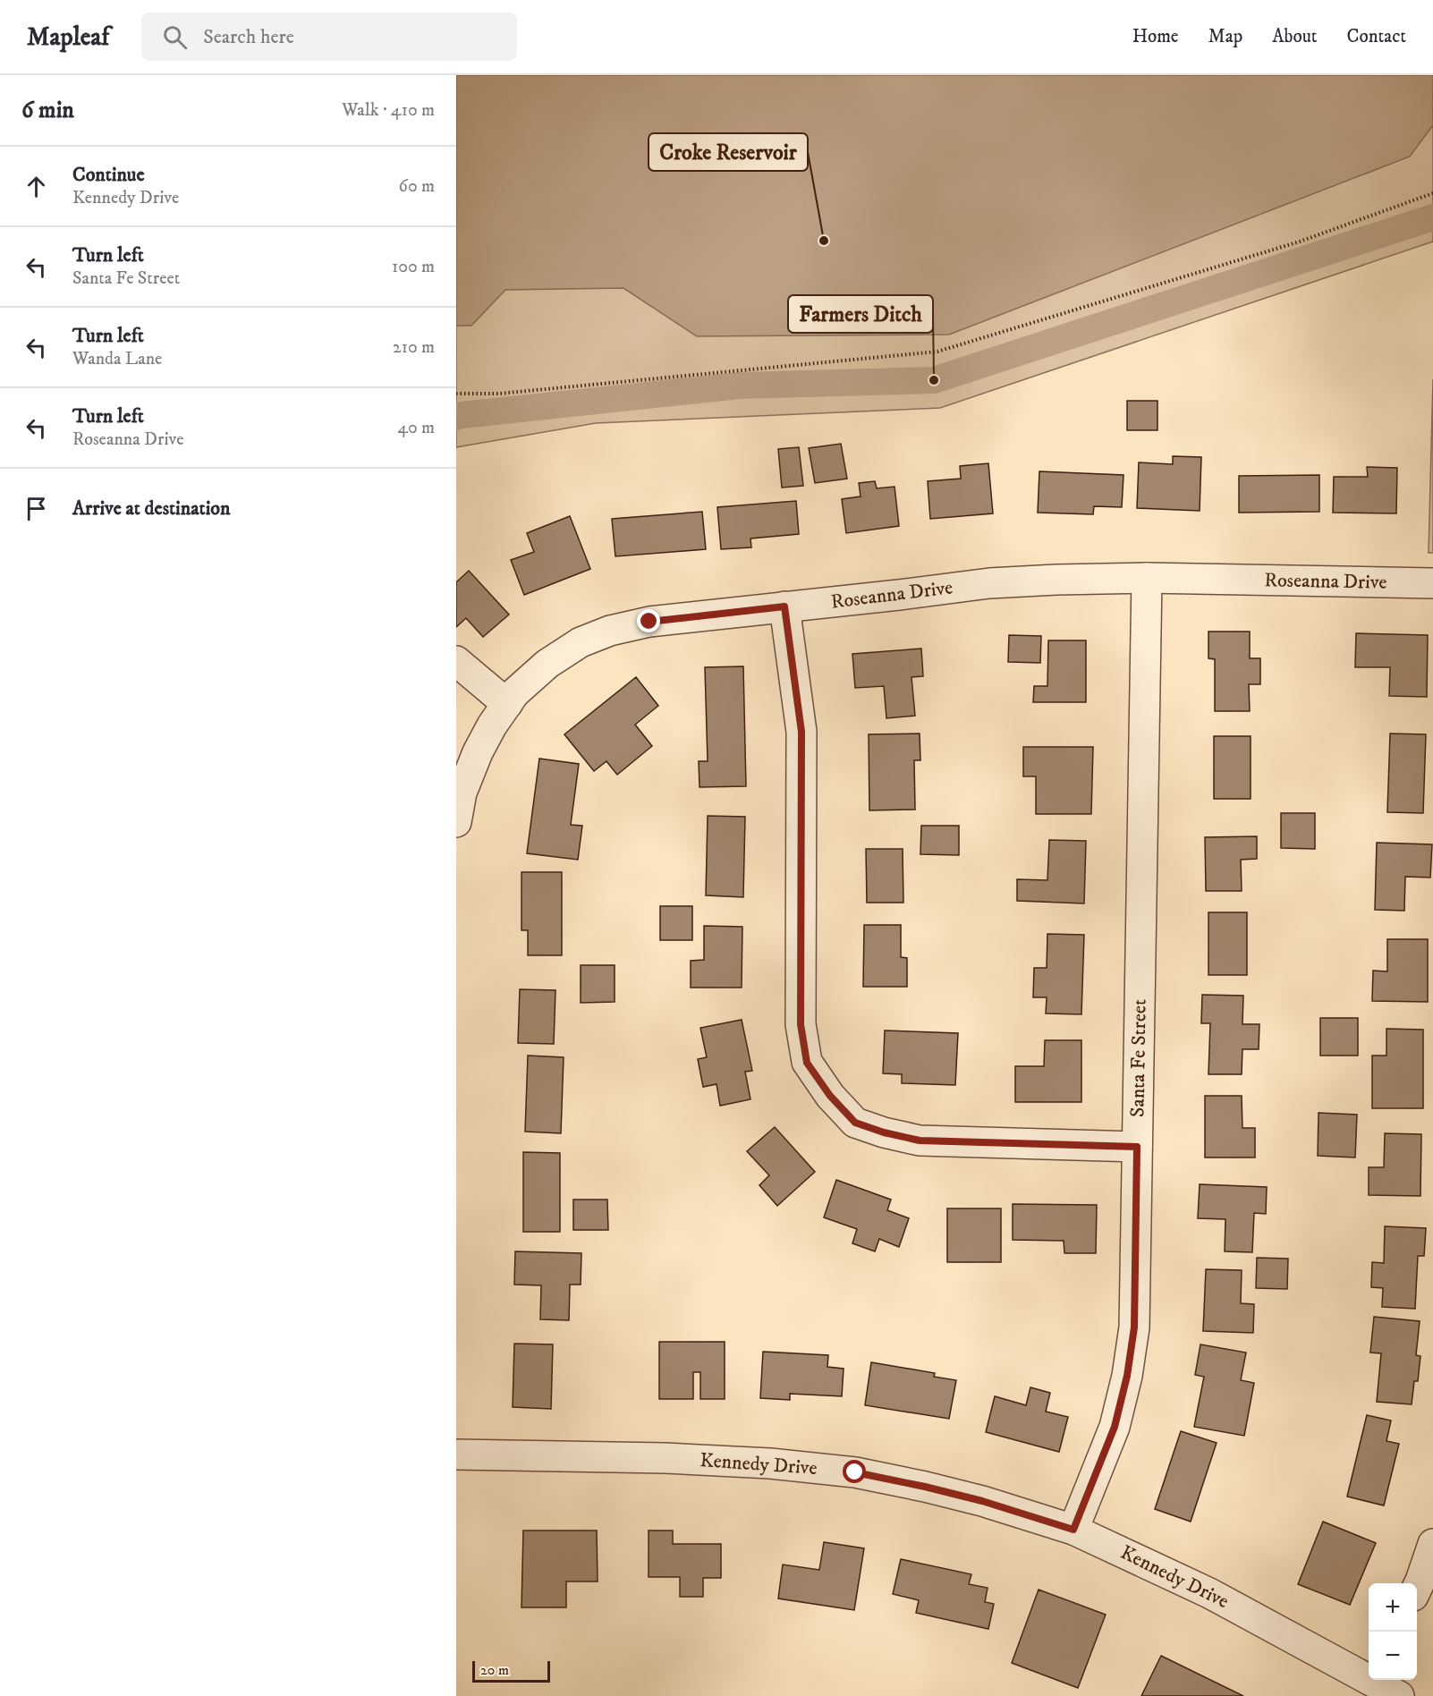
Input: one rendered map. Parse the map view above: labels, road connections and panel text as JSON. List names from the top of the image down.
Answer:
{
  "streets": {
    "street": ["Roseanna Drive", "Santa Fe Street", "Kennedy Drive"]
  },
  "crossings": [
    ["Roseanna Drive", "Santa Fe Street"],
    ["Santa Fe Street", "Kennedy Drive"]
  ],
  "places": ["Croke Reservoir", "Farmers Ditch"],
  "scale_bar": "20 m",
  "page": {
    "header": "Mapleaf",
    "search": "Search here",
    "nav": [
      "Home",
      "Map",
      "About",
      "Contact"
    ],
    "heading": ["6 min", "Walk · 410 m"],
    "list": [
      ["Continue", "Kennedy Drive", "60 m"],
      ["Turn left", "Santa Fe Street", "100 m"],
      ["Turn left", "Wanda Lane", "210 m"],
      ["Turn left", "Roseanna Drive", "40 m"],
      "Arrive at destination"
    ],
    "map_buttons": ["+", "−"],
    "scale": "20 m"
  }
}
